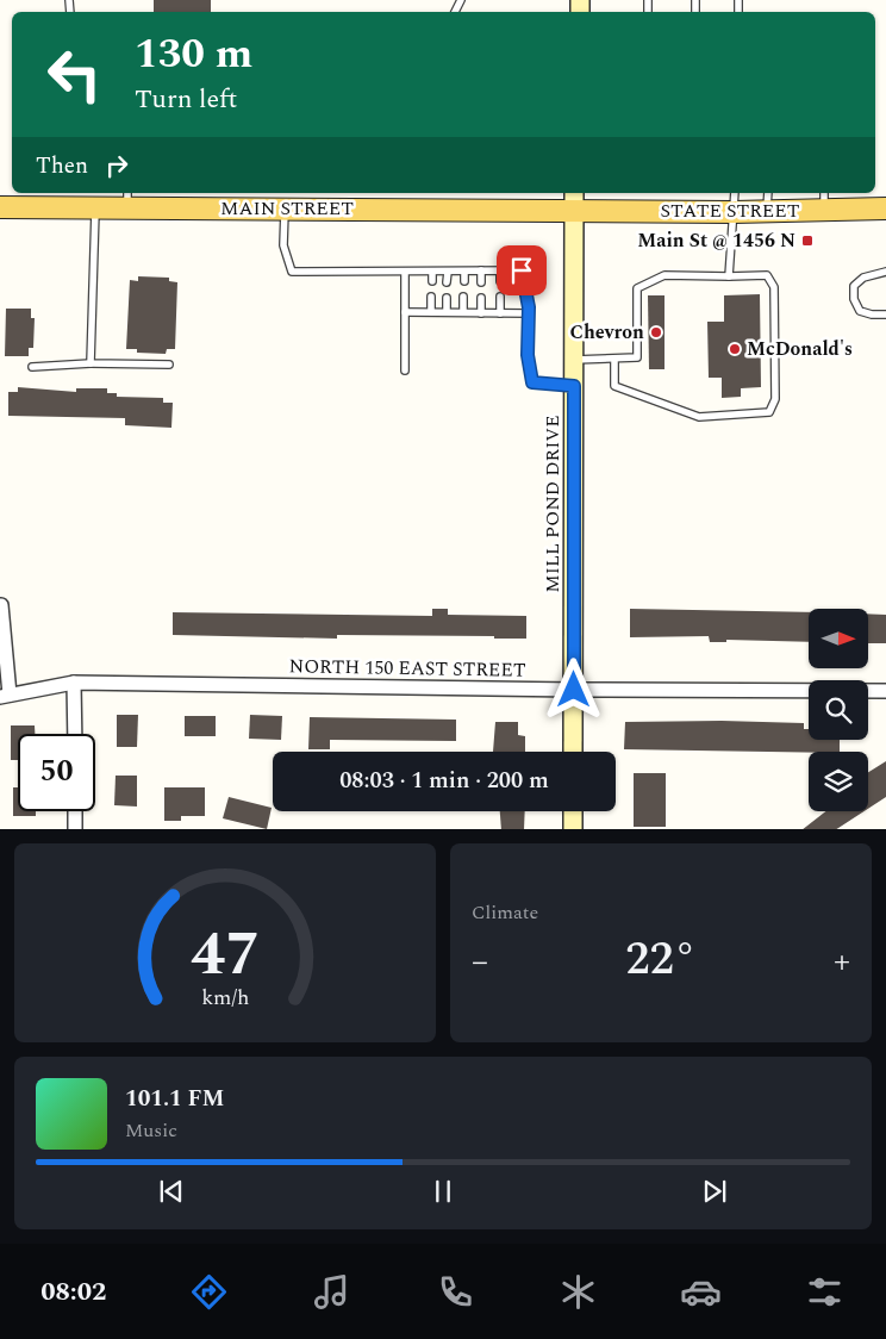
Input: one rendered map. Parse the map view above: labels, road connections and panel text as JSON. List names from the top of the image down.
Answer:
{
  "streets": {
    "main road": ["MAIN STREET", "STATE STREET", "MILL POND DRIVE"],
    "street": ["NORTH 150 EAST STREET"]
  },
  "crossings": [
    ["MAIN STREET", "STATE STREET"],
    ["MAIN STREET", "MILL POND DRIVE"],
    ["STATE STREET", "MILL POND DRIVE"],
    ["MILL POND DRIVE", "NORTH 150 EAST STREET"]
  ],
  "places": {
    "transit": ["Main St @ 1456 N"],
    "other": ["Chevron", "McDonald's"]
  },
  "north": "right",
  "page": {
    "turn": ["130 m", "Turn left"],
    "then": "Then",
    "limit": "50",
    "trip": "08:03 · 1 min · 200 m",
    "tile": "Climate",
    "heat": ["−", "22°", "+"],
    "song": ["101.1 FM", "Music"],
    "tabs": "08:02",
    "gauge": ["47", "km/h"]
  }
}
